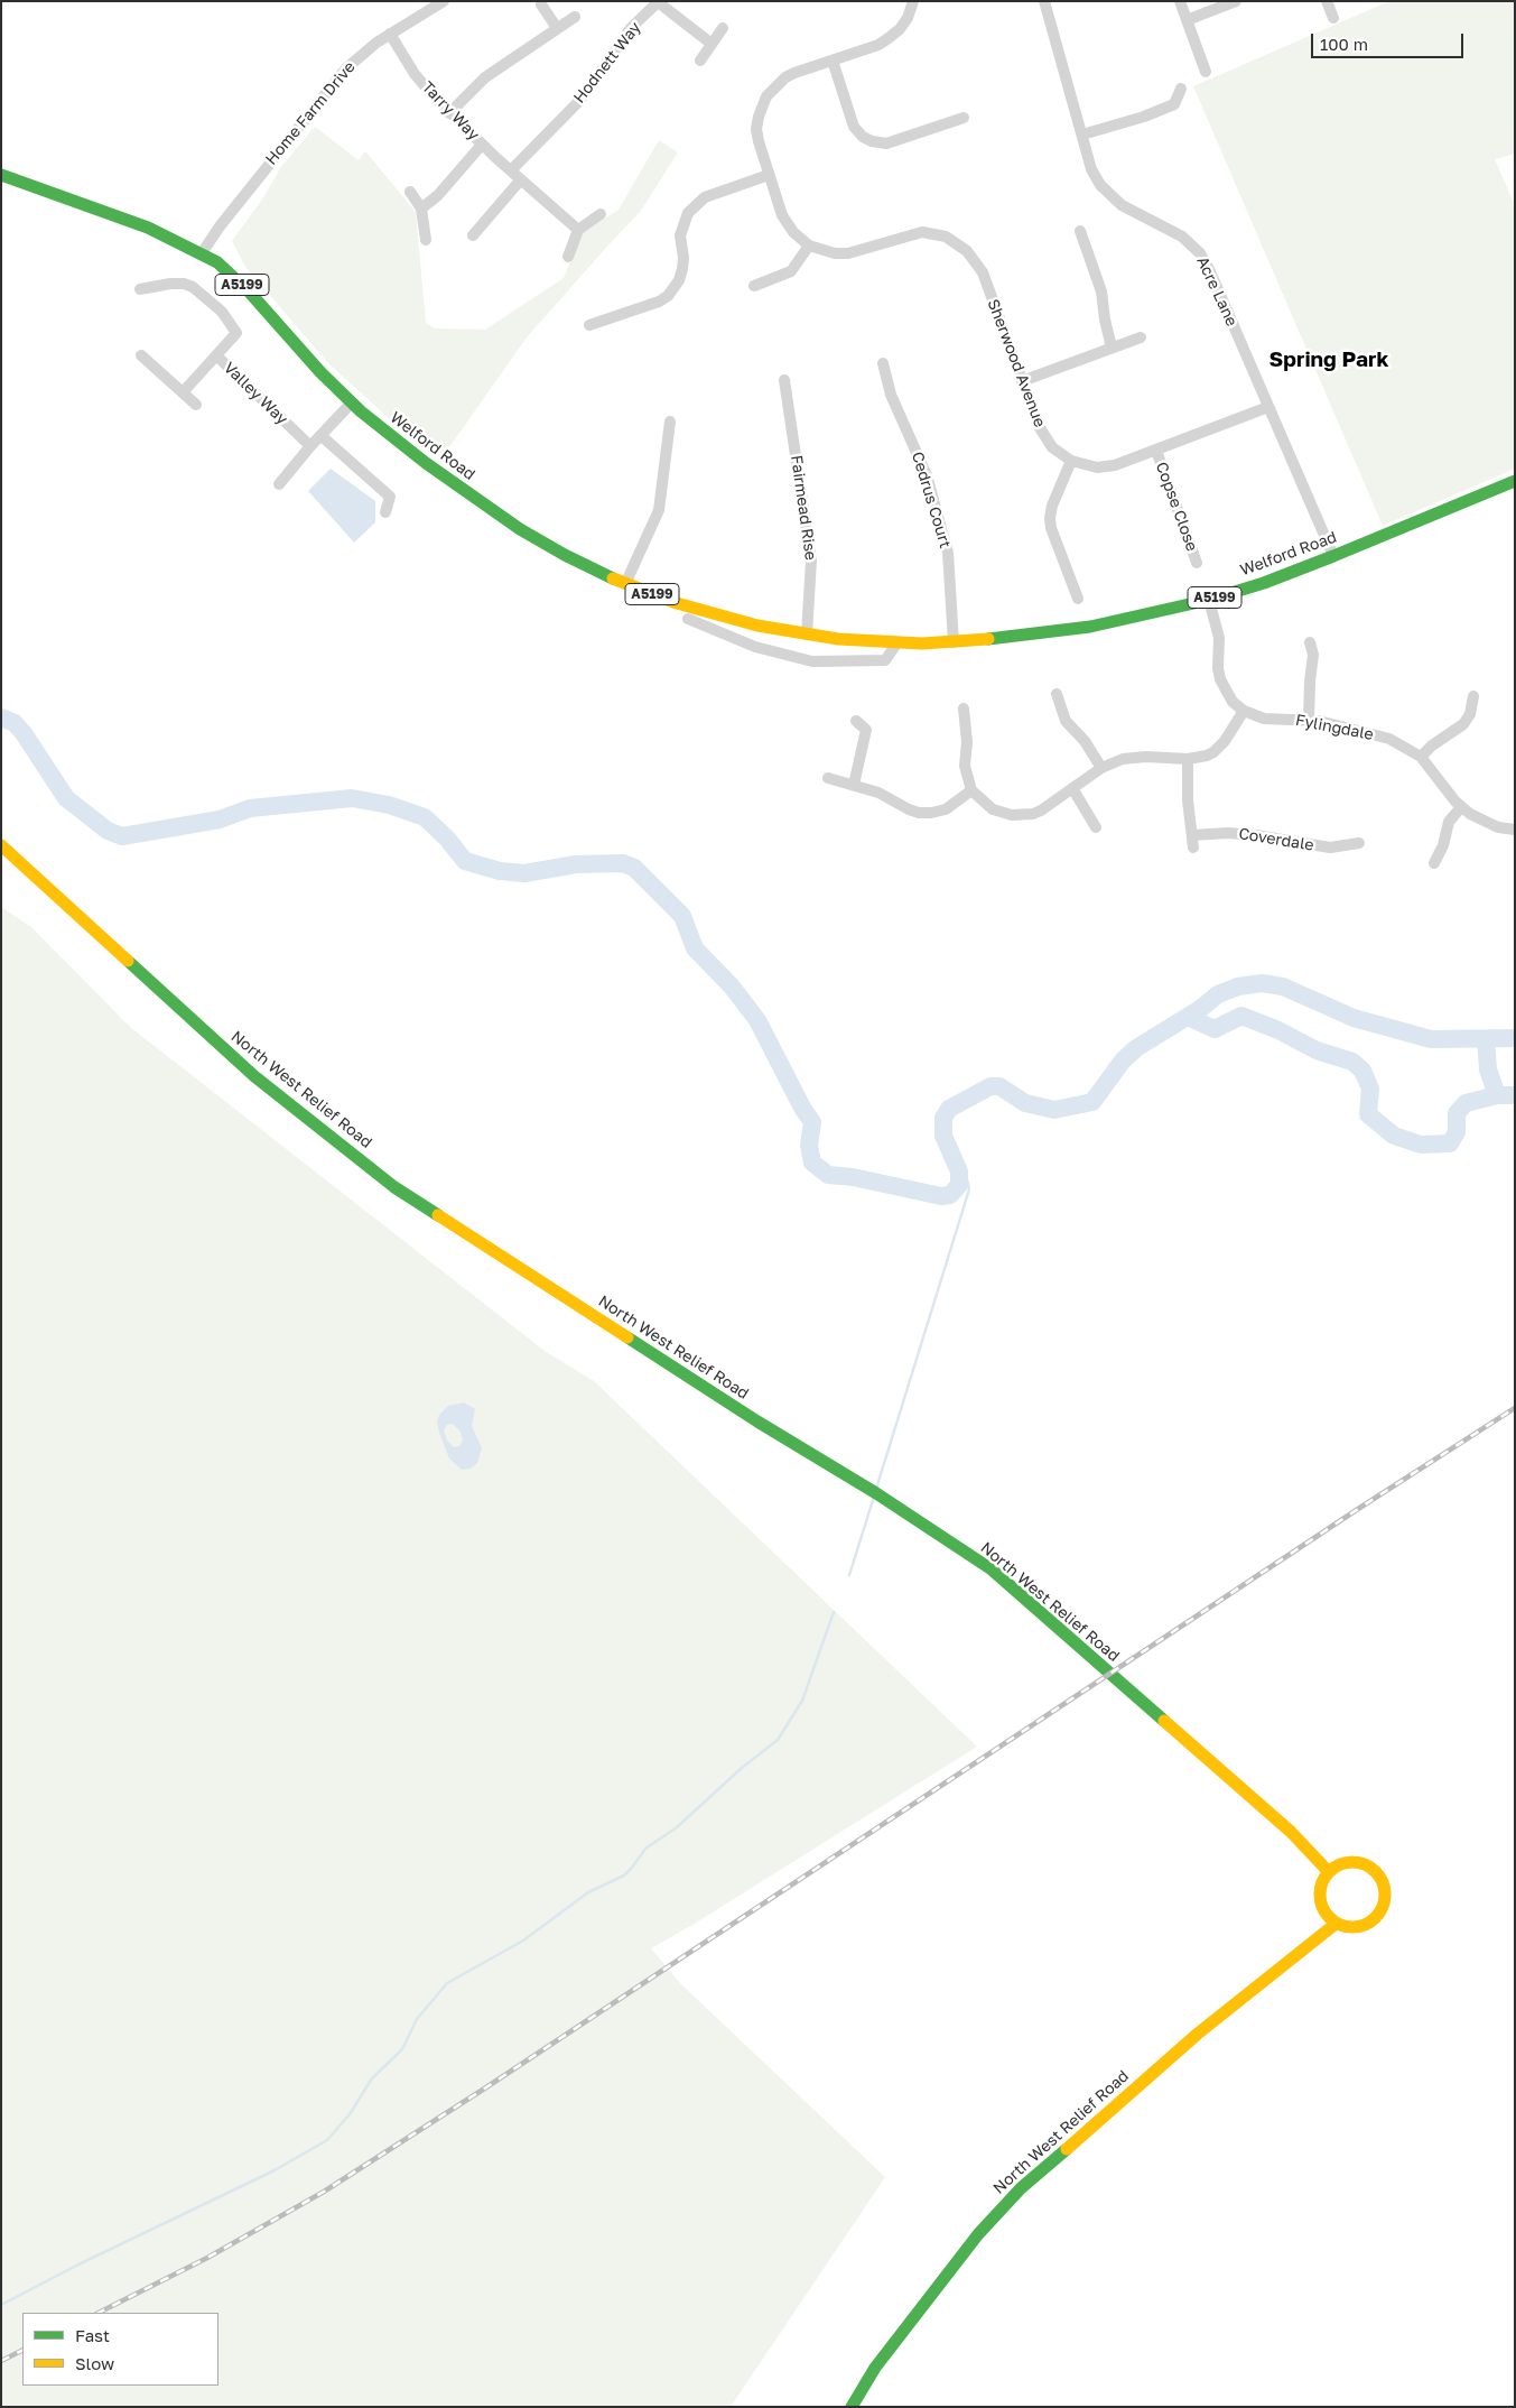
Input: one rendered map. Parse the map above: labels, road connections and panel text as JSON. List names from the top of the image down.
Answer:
{
  "streets": {
    "street": [
      "Hodnett Way",
      "Tarry Way",
      "Home Farm Drive",
      "A5199",
      "Acre Lane",
      "Sherwood Avenue",
      "Valley Way",
      "Welford Road",
      "Cedrus Court",
      "Copse Close",
      "Fairmead Rise",
      "Fylingdale",
      "Coverdale",
      "North West Relief Road"
    ]
  },
  "crossings": [
    ["Hodnett Way", "Tarry Way"],
    ["Tarry Way", "Home Farm Drive"],
    ["Home Farm Drive", "Welford Road"],
    ["Acre Lane", "Sherwood Avenue"],
    ["Acre Lane", "Welford Road"],
    ["Sherwood Avenue", "Copse Close"],
    ["Welford Road", "Cedrus Court"],
    ["Welford Road", "Fairmead Rise"]
  ],
  "districts": ["Spring Park"],
  "legend": ["Fast", "Slow"],
  "scale_bar": "100 m"
}
